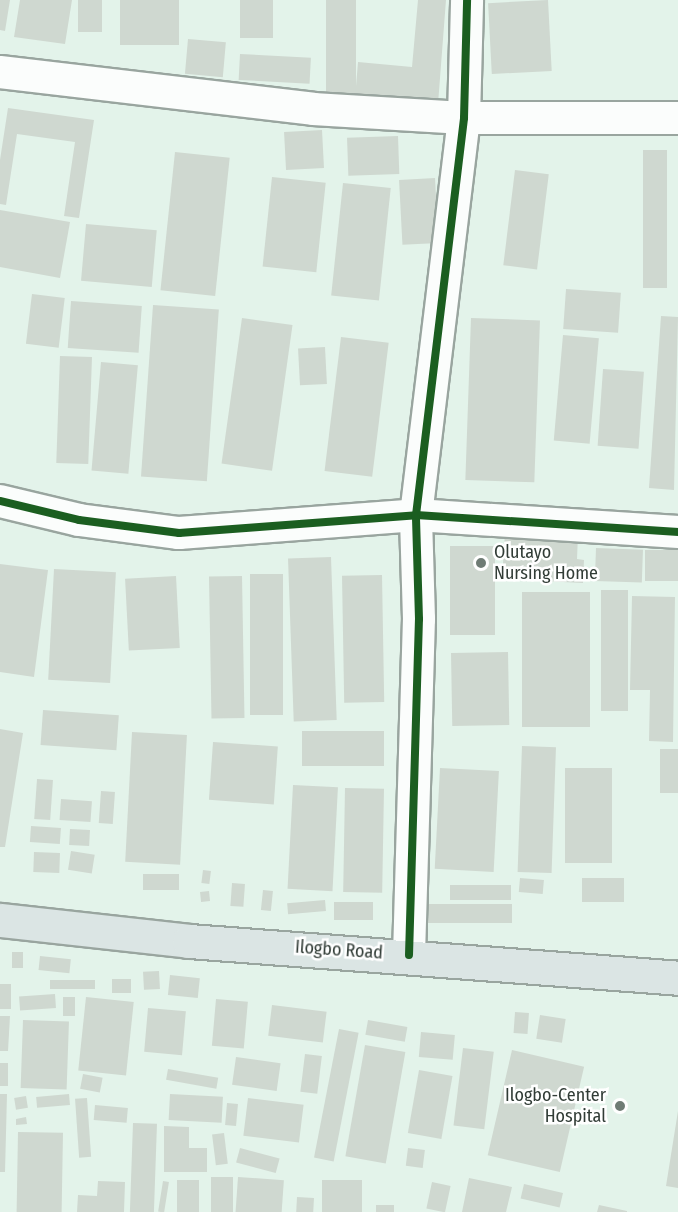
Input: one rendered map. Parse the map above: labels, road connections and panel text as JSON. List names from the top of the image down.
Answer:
{
  "streets": {
    "main road": ["Ilogbo Road"]
  },
  "places": ["Olutayo Nursing Home", "Ilogbo-Center Hospital"]
}
